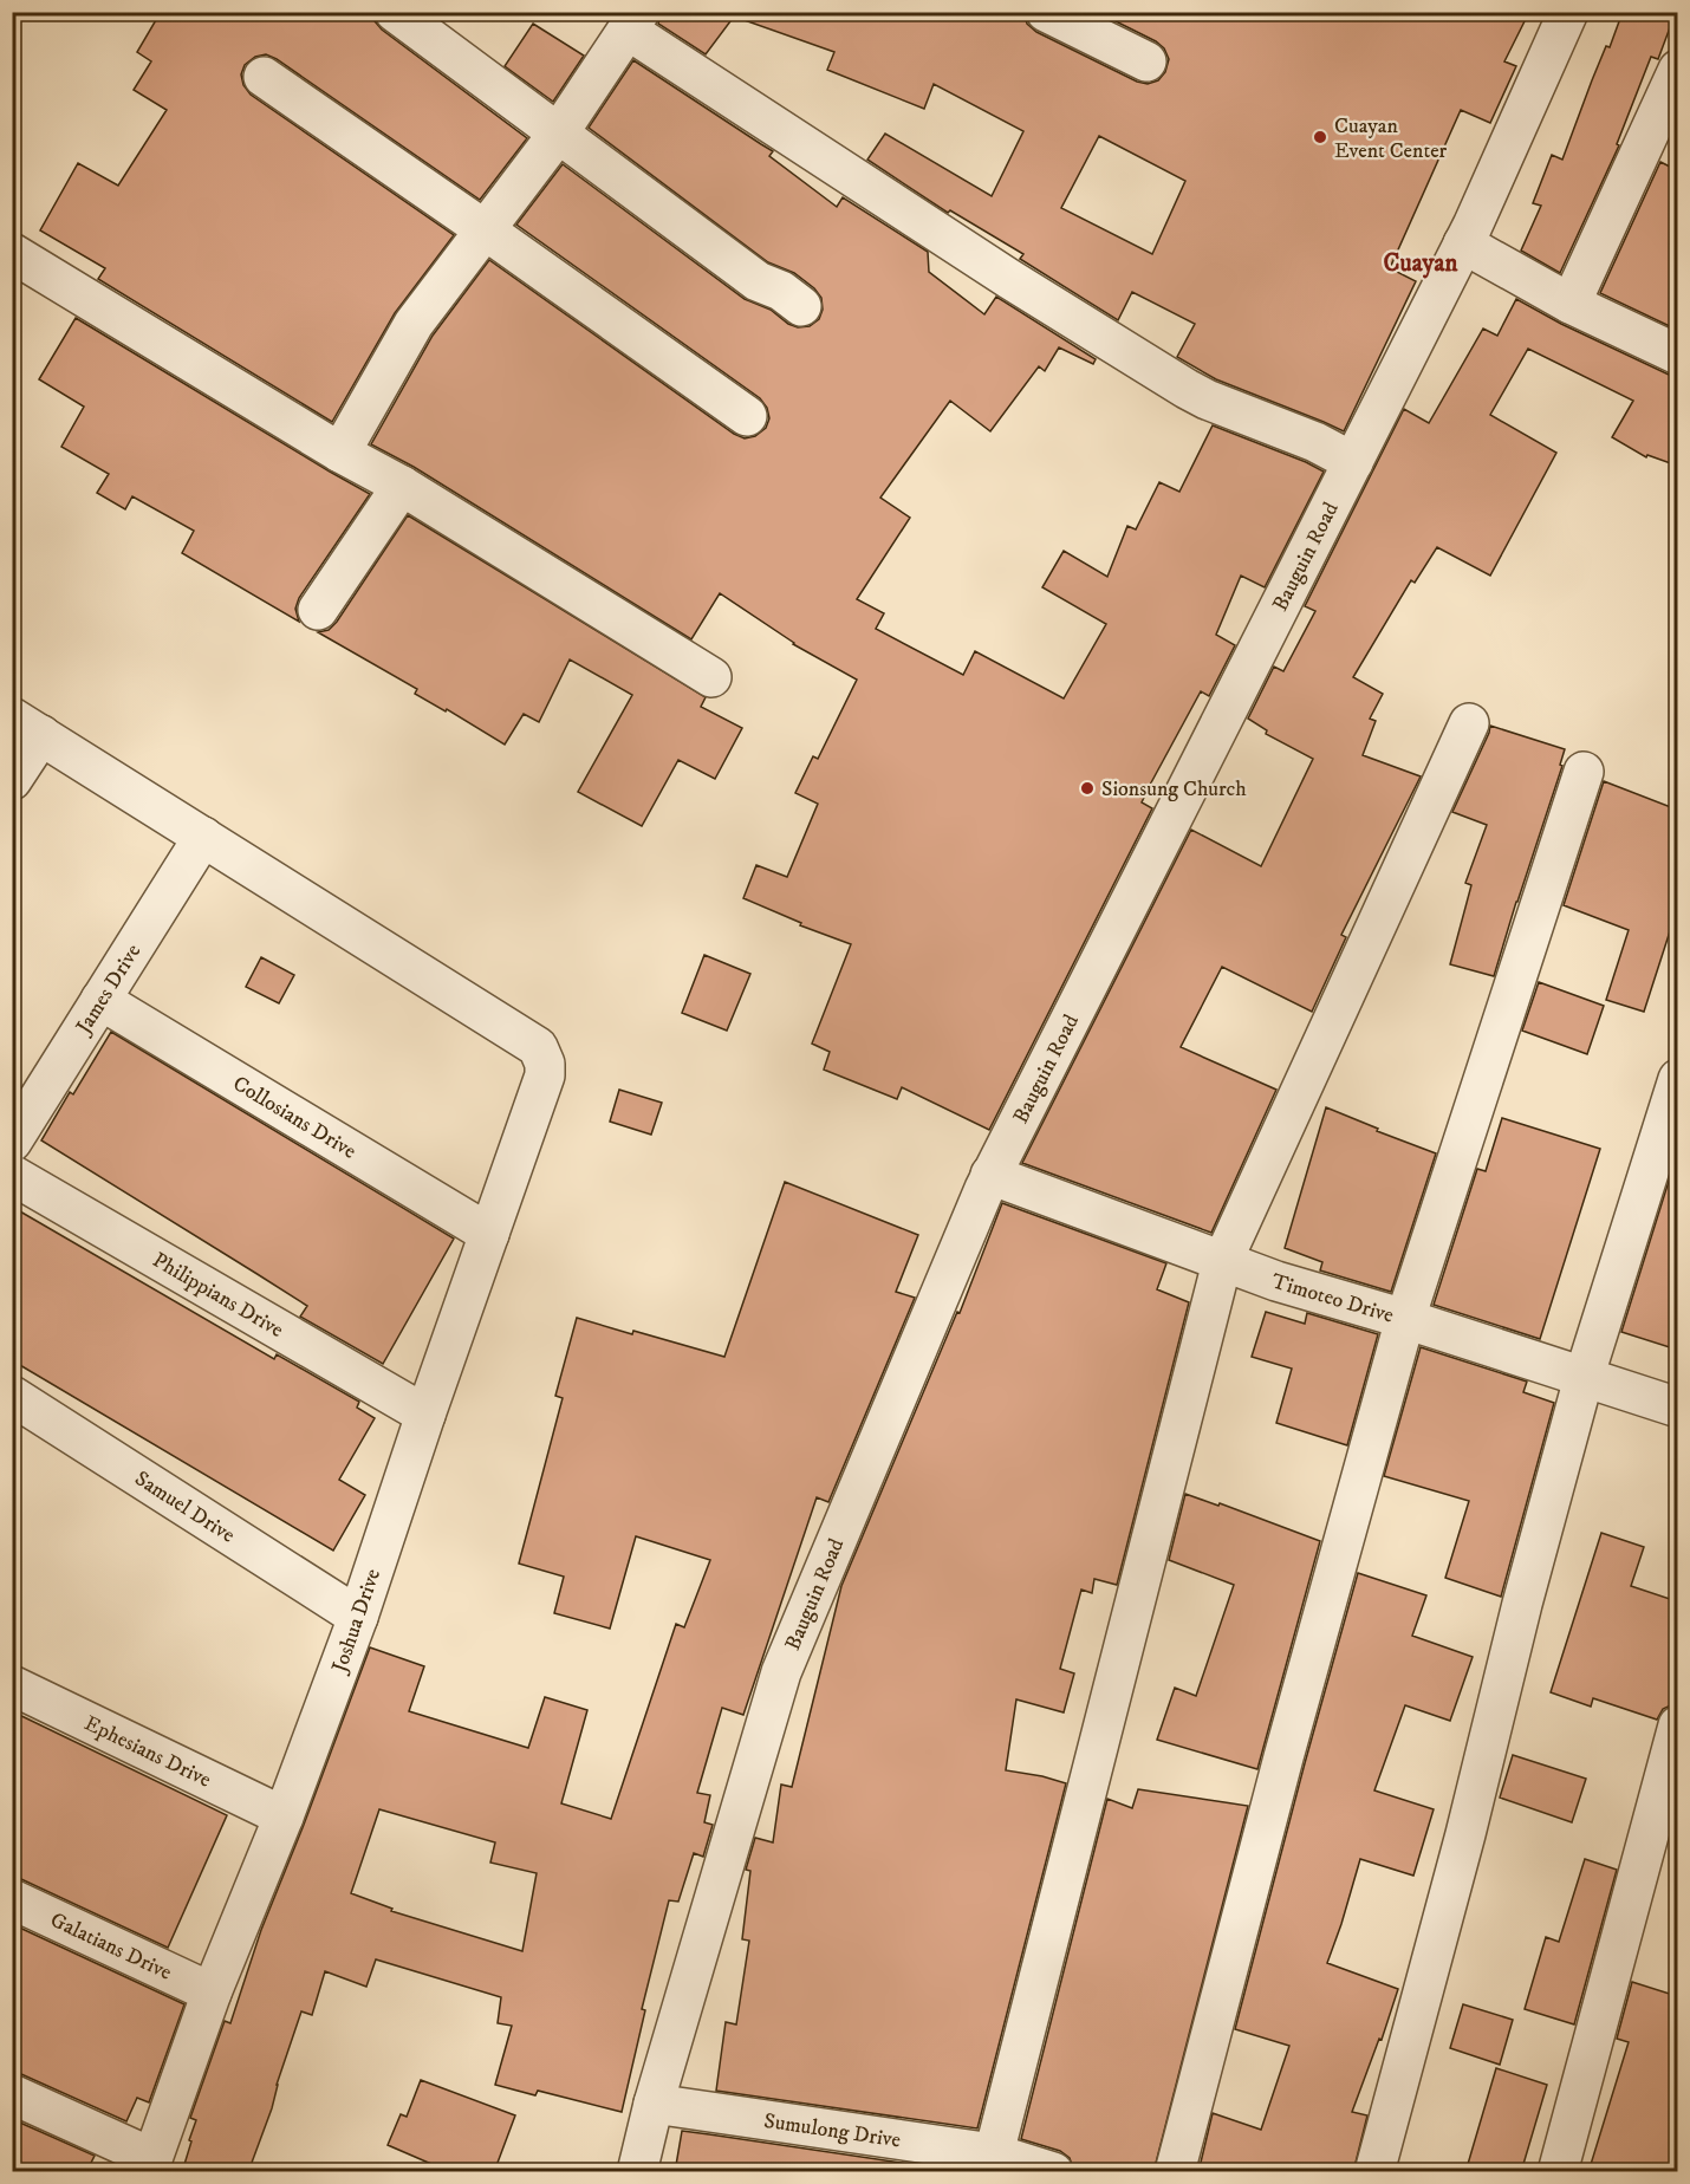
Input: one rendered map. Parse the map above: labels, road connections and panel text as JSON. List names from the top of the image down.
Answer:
{
  "streets": {
    "street": [
      "Bauguin Road",
      "James Drive",
      "Collosians Drive",
      "Philippians Drive",
      "Timoteo Drive",
      "Samuel Drive",
      "Joshua Drive",
      "Ephesians Drive",
      "Galatians Drive",
      "Sumulong Drive"
    ]
  },
  "crossings": [
    ["Bauguin Road", "Timoteo Drive"],
    ["Bauguin Road", "Sumulong Drive"],
    ["James Drive", "Collosians Drive"],
    ["James Drive", "Joshua Drive"],
    ["Collosians Drive", "Joshua Drive"],
    ["Philippians Drive", "Joshua Drive"],
    ["Samuel Drive", "Joshua Drive"],
    ["Joshua Drive", "Ephesians Drive"],
    ["Joshua Drive", "Galatians Drive"]
  ],
  "districts": ["Cuayan"],
  "places": ["Cuayan Event Center", "Sionsung Church"]
}
